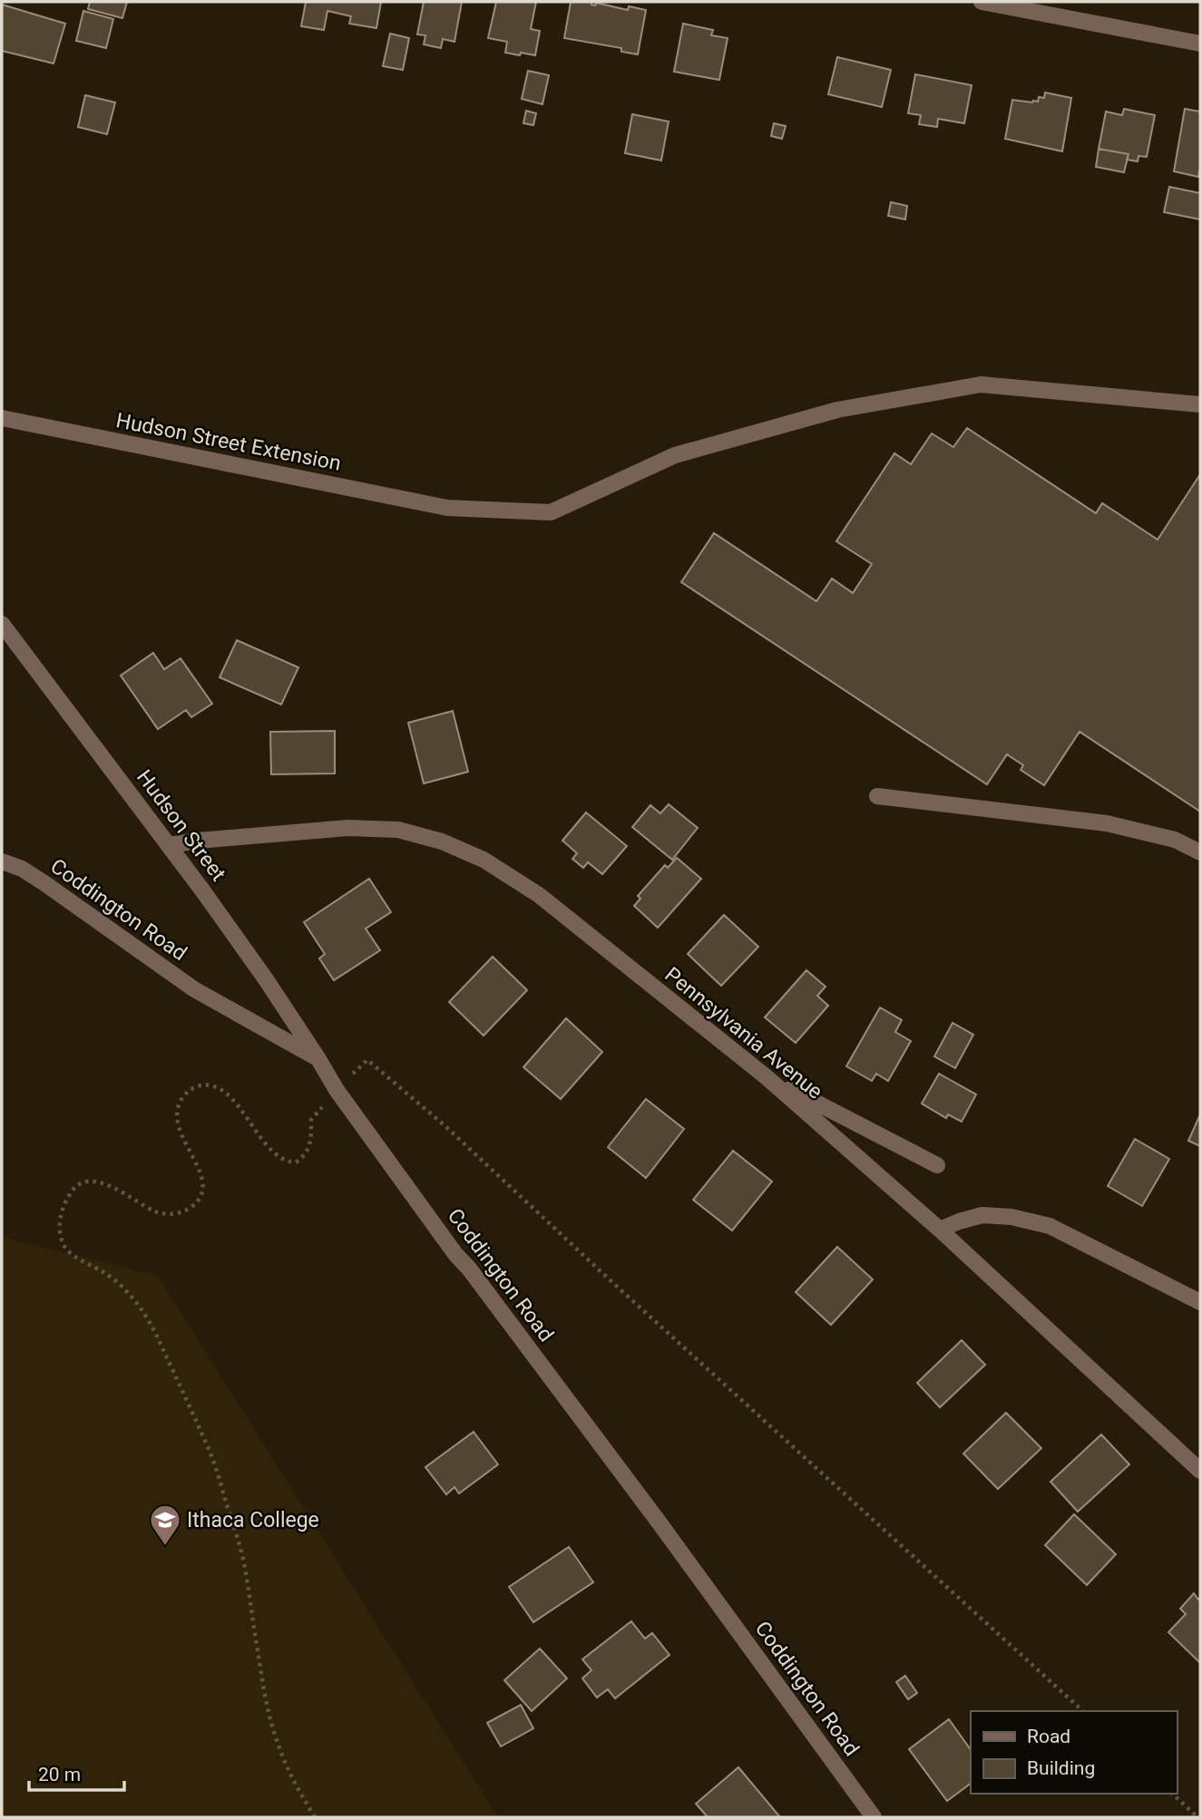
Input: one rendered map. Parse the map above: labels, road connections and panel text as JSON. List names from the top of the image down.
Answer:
{
  "streets": {
    "street": [
      "Hudson Street Extension",
      "Hudson Street",
      "Coddington Road",
      "Pennsylvania Avenue"
    ]
  },
  "crossings": [
    ["Hudson Street", "Coddington Road"],
    ["Hudson Street", "Pennsylvania Avenue"]
  ],
  "places": {
    "school or university": ["Ithaca College"]
  },
  "legend": ["Road", "Building"],
  "scale_bar": "20 m"
}
